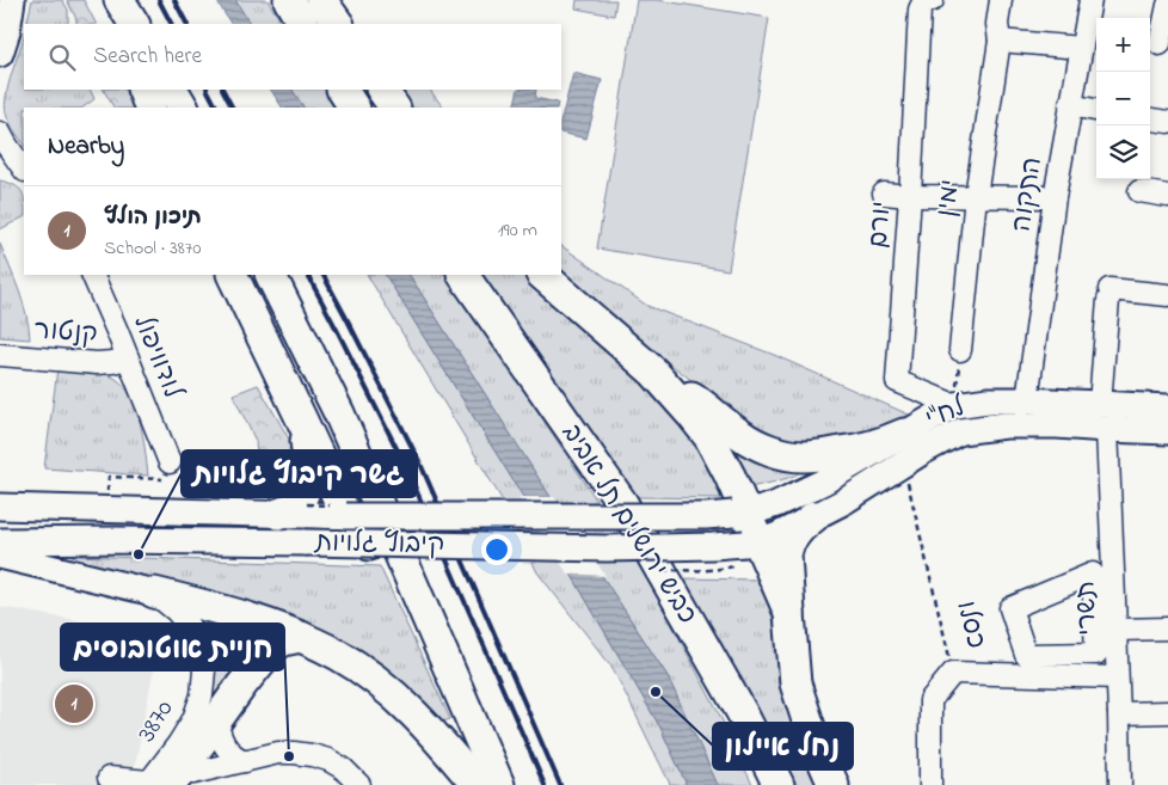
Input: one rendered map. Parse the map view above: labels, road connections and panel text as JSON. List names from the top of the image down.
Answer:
{
  "streets": {
    "highway": ["כביש ירושלים תל אביב"],
    "main road": ["לח\"י", "קיבוץ גלויות"],
    "street": [
      "התקוה",
      "ימין",
      "יורם",
      "קנטור",
      "לודוויפול",
      "תשרי",
      "כסלו",
      "3870"
    ]
  },
  "crossings": [
    ["התקוה", "לח\"י"],
    ["יורם", "לח\"י"],
    ["קנטור", "לודוויפול"],
    ["לח\"י", "קיבוץ גלויות"],
    ["לח\"י", "תשרי"],
    ["לח\"י", "כסלו"],
    ["תשרי", "כסלו"]
  ],
  "places": ["גשר קיבוץ גלויות", "נחל איילון", "חניית אוטובוסים"],
  "page": {
    "map_buttons": ["+", "−"],
    "search": "Search here",
    "heading": "Nearby",
    "list": [
      {
        "mark": "1",
        "name": "תיכון הולץ",
        "note": "School · 3870",
        "value": "190 m"
      }
    ],
    "pins": "1"
  }
}
